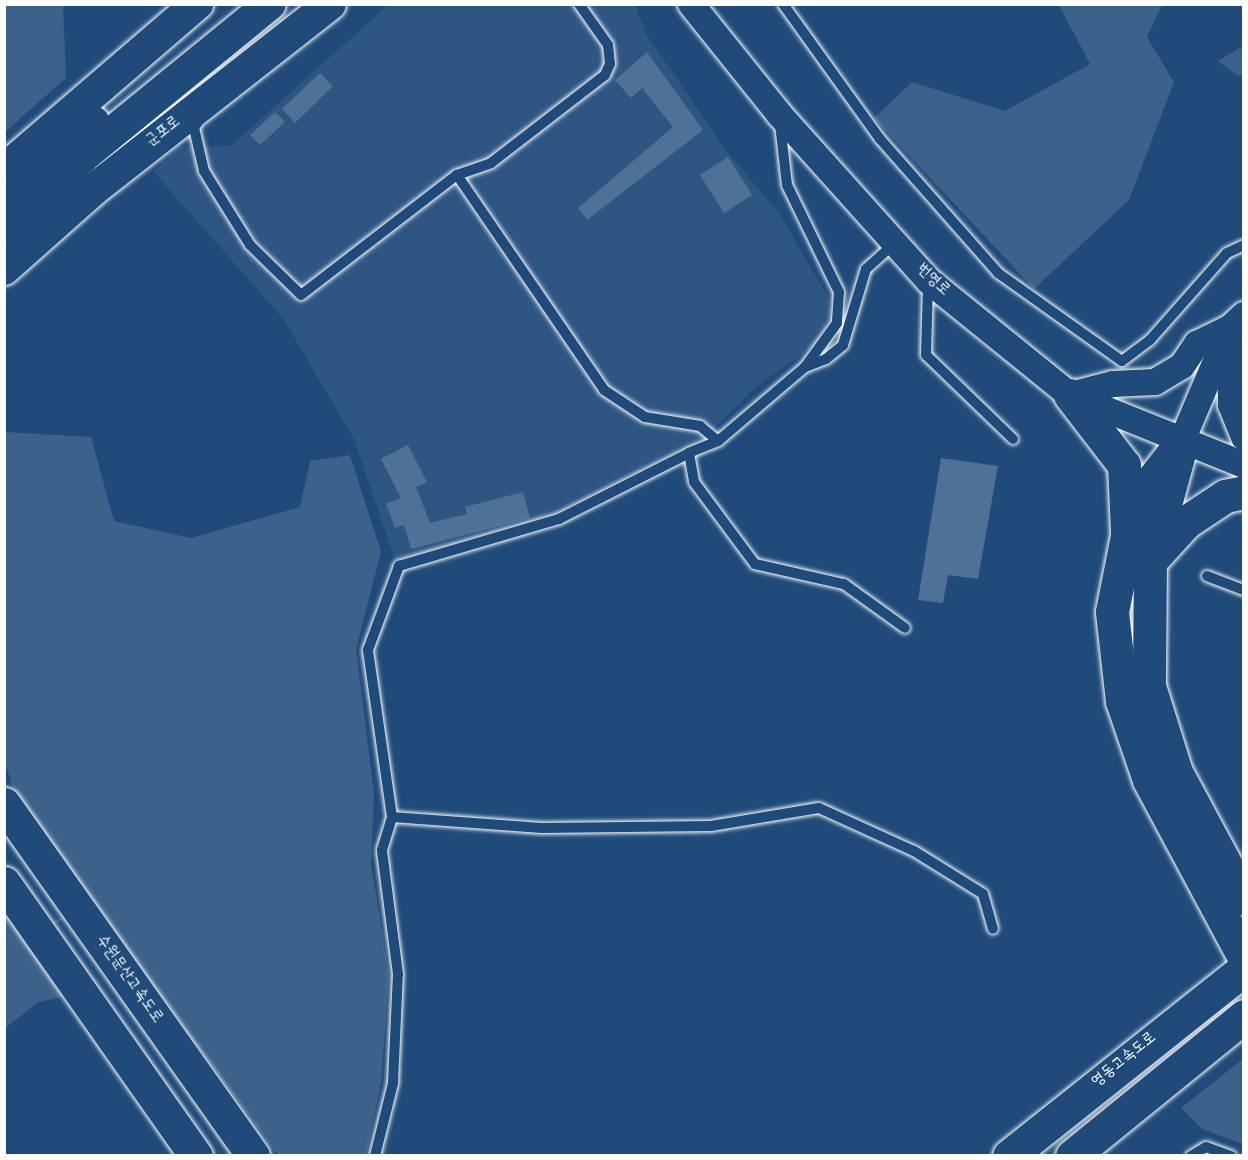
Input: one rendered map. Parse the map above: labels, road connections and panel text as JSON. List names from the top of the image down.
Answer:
{
  "streets": {
    "highway": ["수원문산고속도로", "영동고속도로"],
    "main road": ["군포로"],
    "street": ["번영로"]
  }
}
